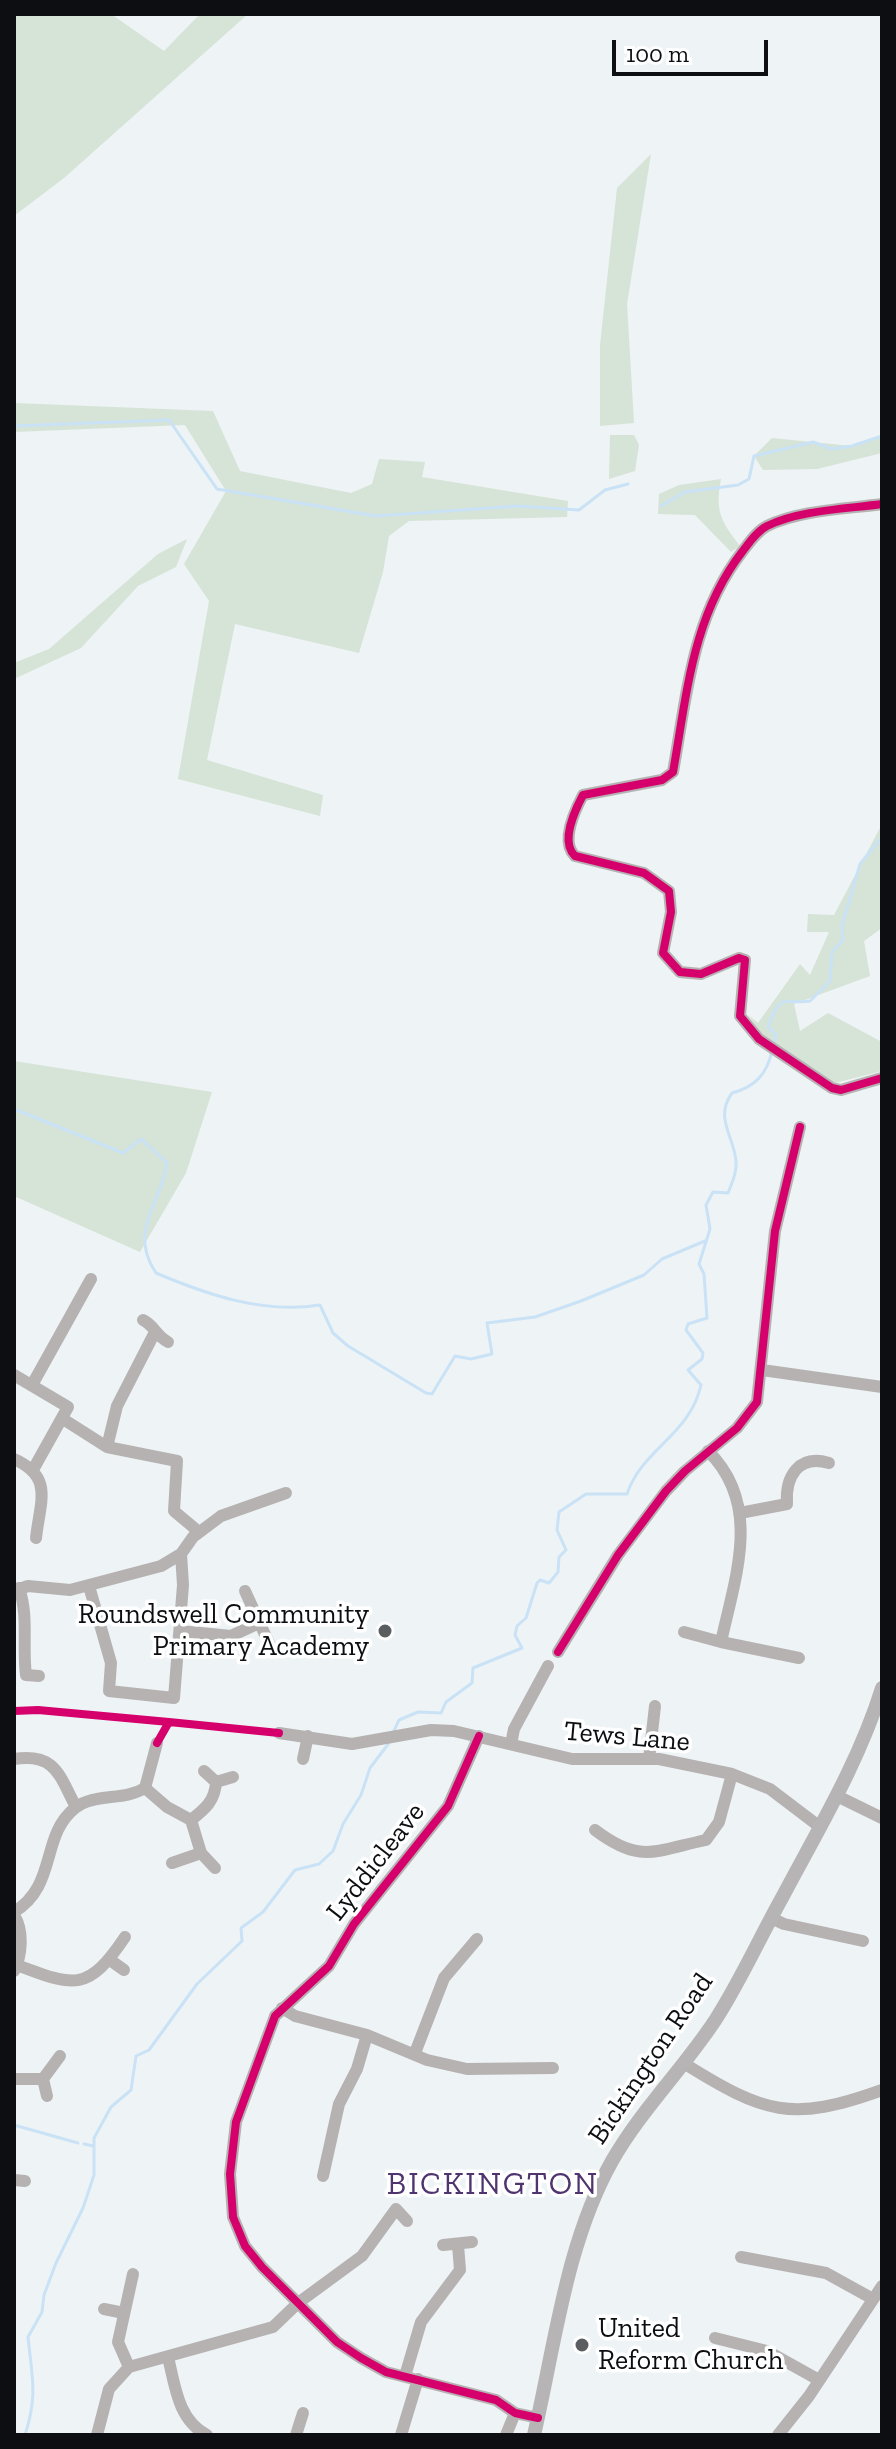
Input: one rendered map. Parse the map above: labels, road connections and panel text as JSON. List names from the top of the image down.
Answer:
{
  "streets": {
    "main road": ["Bickington Road"],
    "street": ["Tews Lane", "Lyddicleave"]
  },
  "crossings": [
    ["Tews Lane", "Lyddicleave"],
    ["Tews Lane", "Bickington Road"],
    ["Lyddicleave", "Bickington Road"]
  ],
  "districts": ["BICKINGTON"],
  "places": ["Roundswell Community Primary Academy", "United Reform Church"],
  "scale_bar": "100 m"
}
